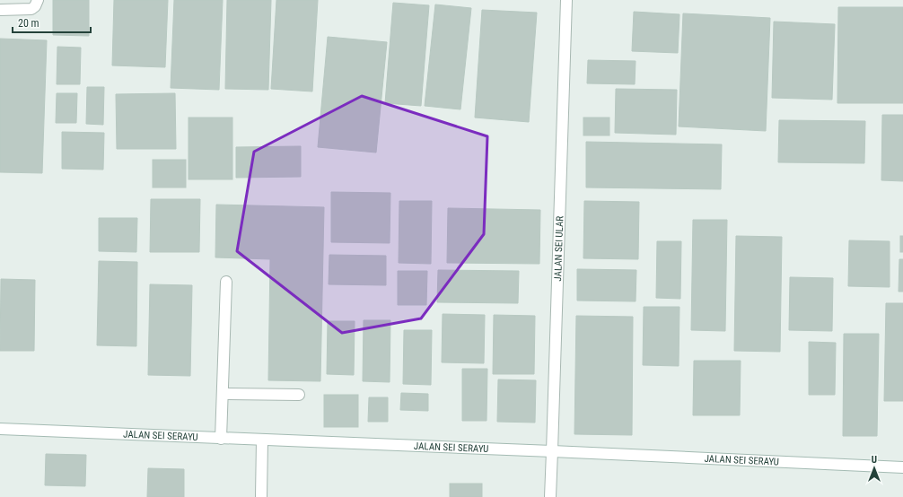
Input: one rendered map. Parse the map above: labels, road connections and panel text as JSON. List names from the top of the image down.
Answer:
{
  "streets": {
    "street": ["JALAN SEI ULAR", "JALAN SEI SERAYU"]
  },
  "crossings": [
    ["JALAN SEI ULAR", "JALAN SEI SERAYU"]
  ],
  "scale_bar": "20 m",
  "north": "top"
}
